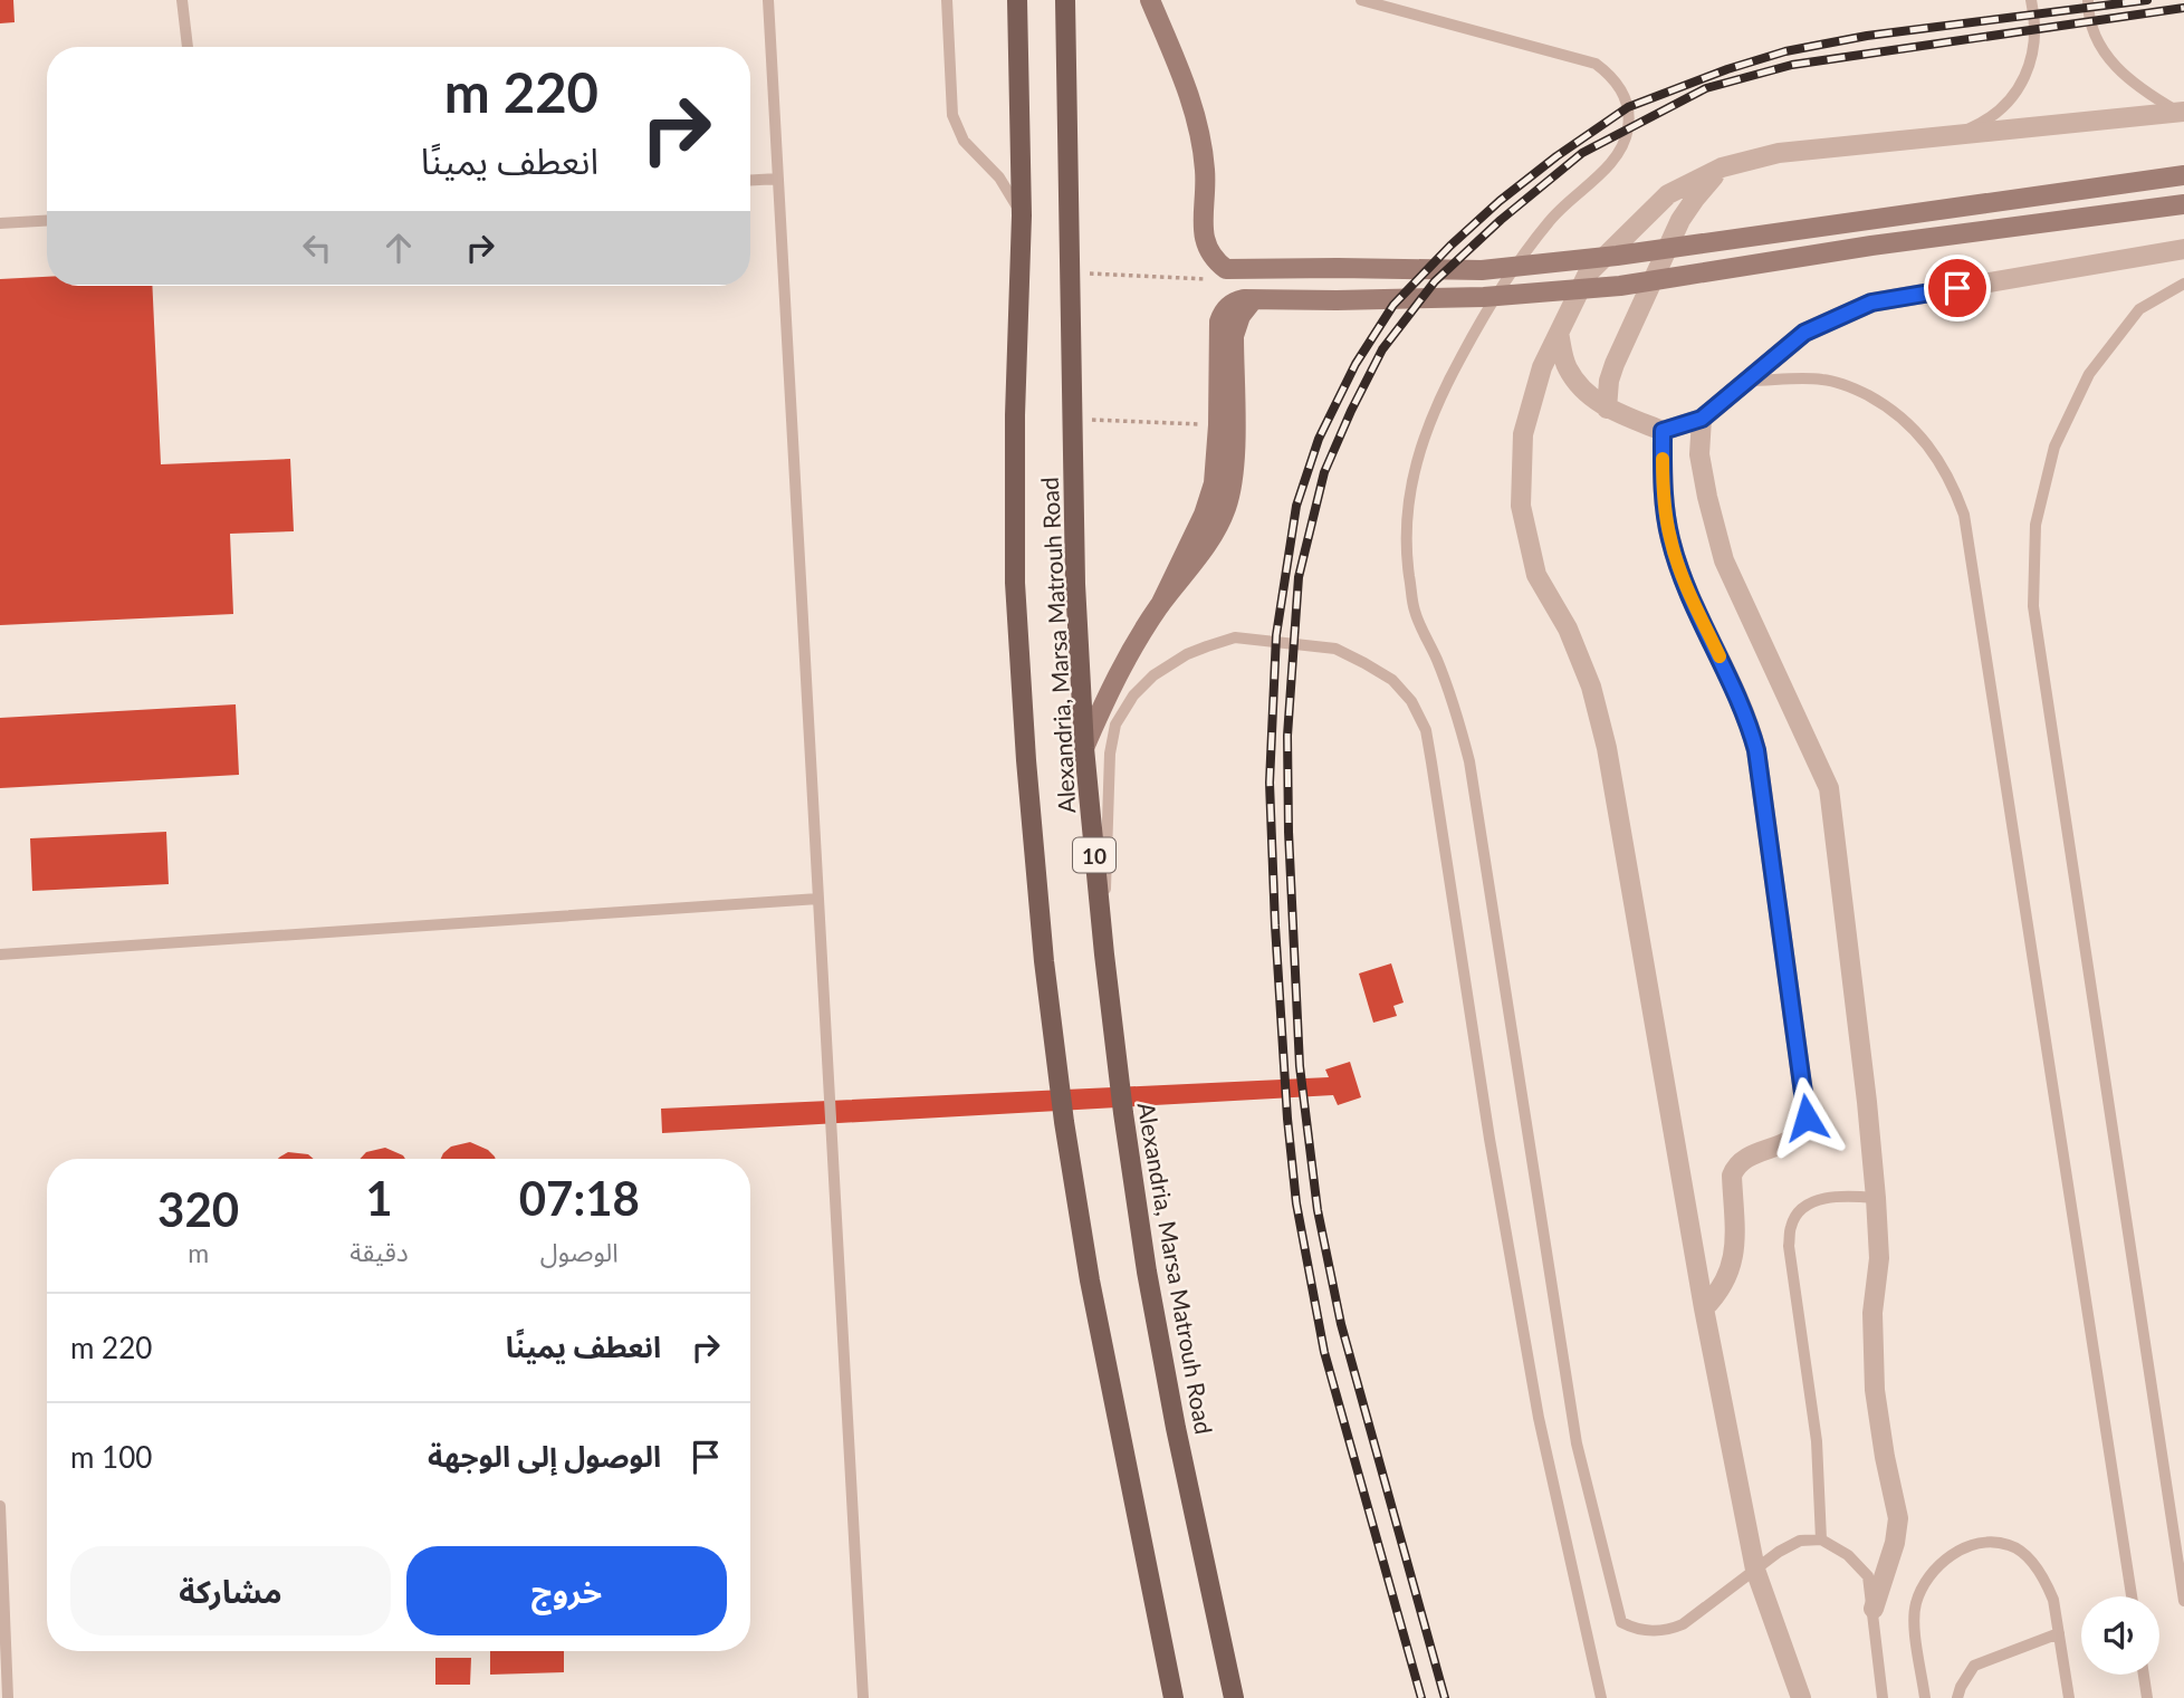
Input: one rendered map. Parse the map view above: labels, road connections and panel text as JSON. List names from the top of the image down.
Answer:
{
  "streets": {
    "main road": ["Alexandria, Marsa Matrouh Road", "10"]
  },
  "page": {
    "turn": ["220 m", "انعطف يمينًا"],
    "eta": [
      "07:18",
      "الوصول",
      "1",
      "دقيقة",
      "320",
      "m"
    ],
    "list": [
      {
        "name": "انعطف يمينًا",
        "value": "220 m"
      },
      {
        "name": "الوصول إلى الوجهة",
        "value": "100 m"
      }
    ],
    "buttons": ["خروج", "مشاركة"]
  }
}
